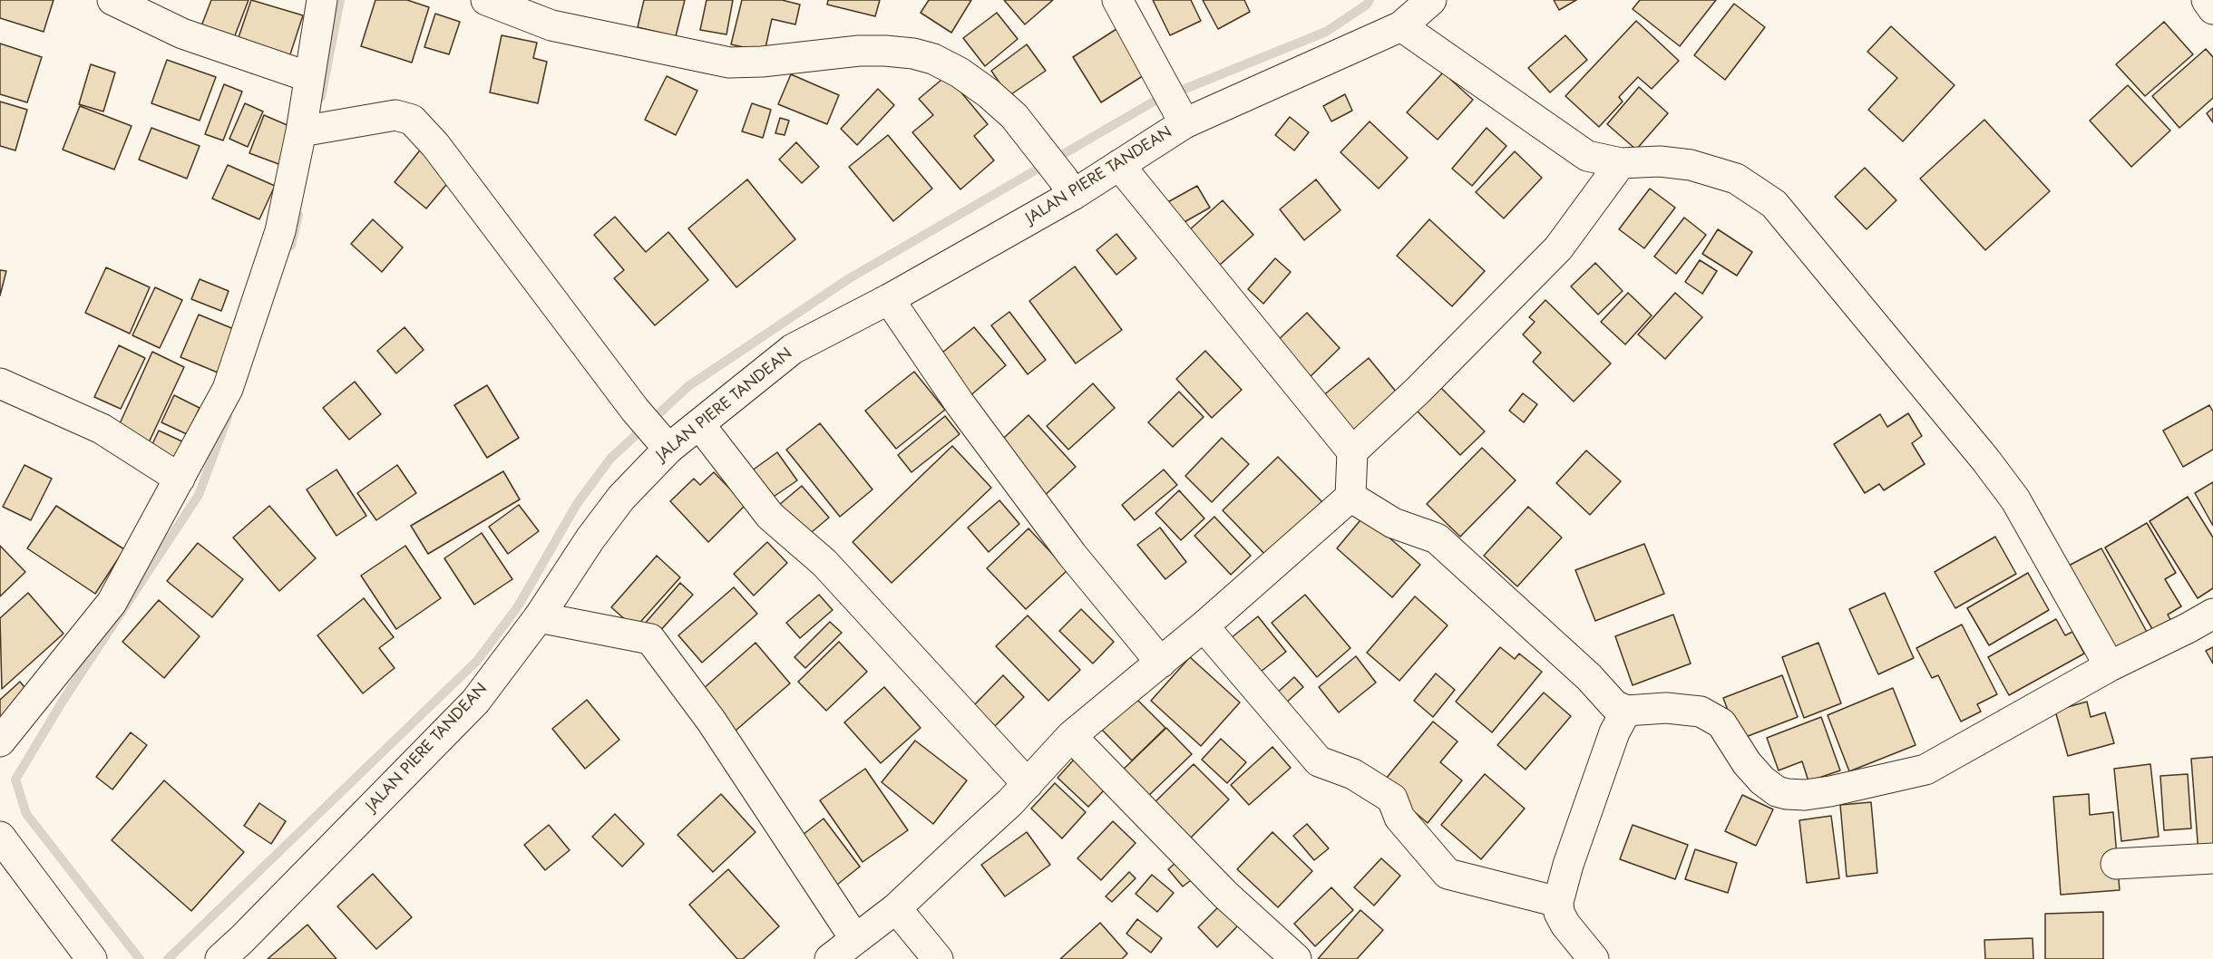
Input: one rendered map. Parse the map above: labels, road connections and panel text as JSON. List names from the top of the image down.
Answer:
{
  "streets": {
    "street": ["JALAN PIERE TANDEAN"]
  }
}
